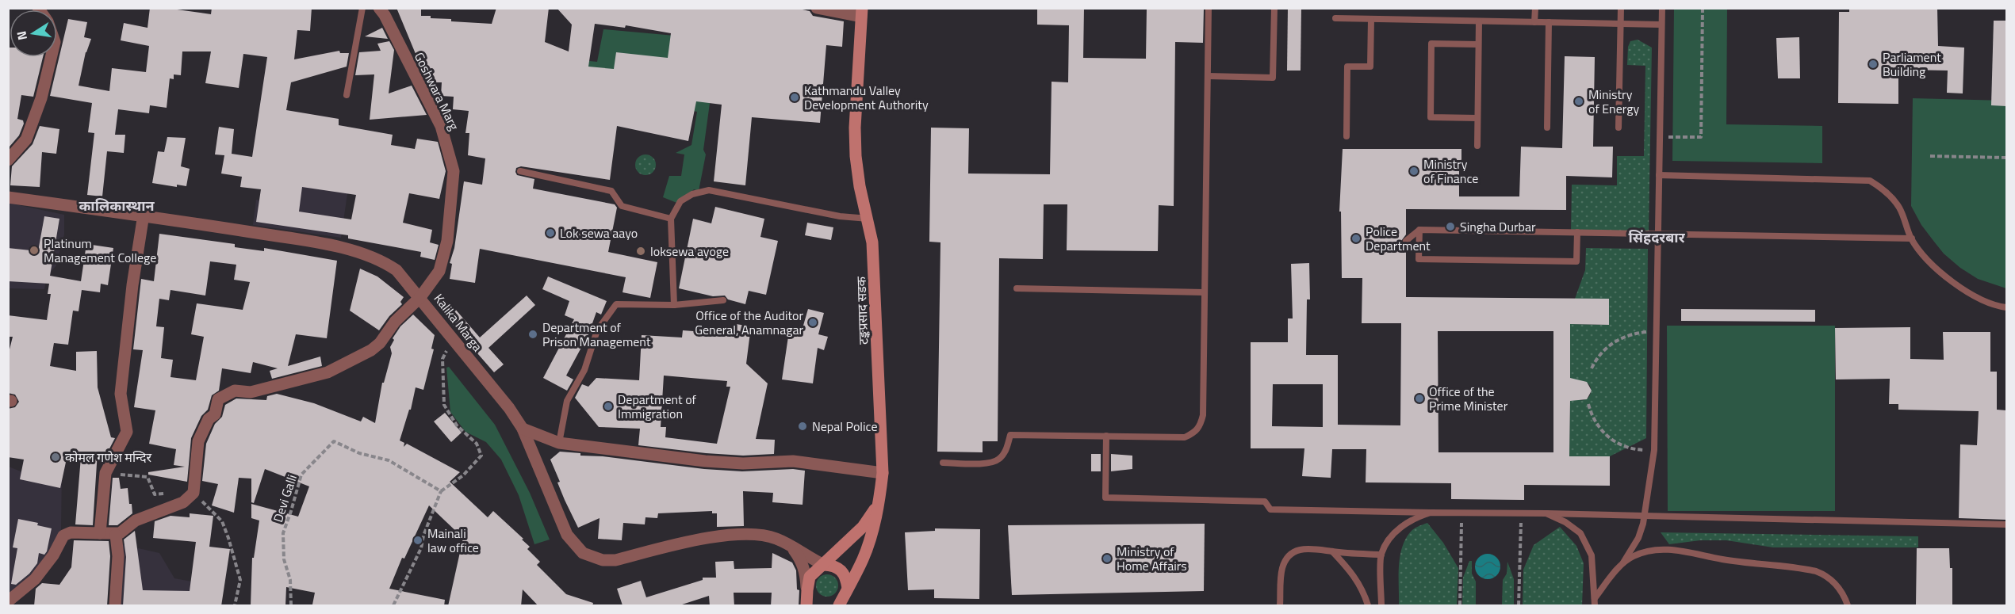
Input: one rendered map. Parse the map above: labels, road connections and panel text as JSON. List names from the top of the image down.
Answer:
{
  "streets": {
    "street": ["Goshwara Marg", "टङ्कप्रसाद सडक", "Kalika Marga"],
    "path": ["Devi Galli"]
  },
  "crossings": [
    ["Goshwara Marg", "Kalika Marga"]
  ],
  "districts": ["कालिकास्थान", "सिंहदरबार"],
  "places": [
    "Parliament Building",
    "Kathmandu Valley Development Authority",
    "Ministry of Energy",
    "Ministry of Finance",
    "Singha Durbar",
    "Lok sewa aayo",
    "Police Department",
    "Platinum Management College",
    "loksewa ayoge",
    "Office of the Auditor General, Anamnagar",
    "Department of Prison Management",
    "Office of the Prime Minister",
    "Department of Immigration",
    "Nepal Police",
    "कोमल गणेश मन्दिर",
    "Mainali law office",
    "Ministry of Home Affairs"
  ],
  "north": "left"
}
